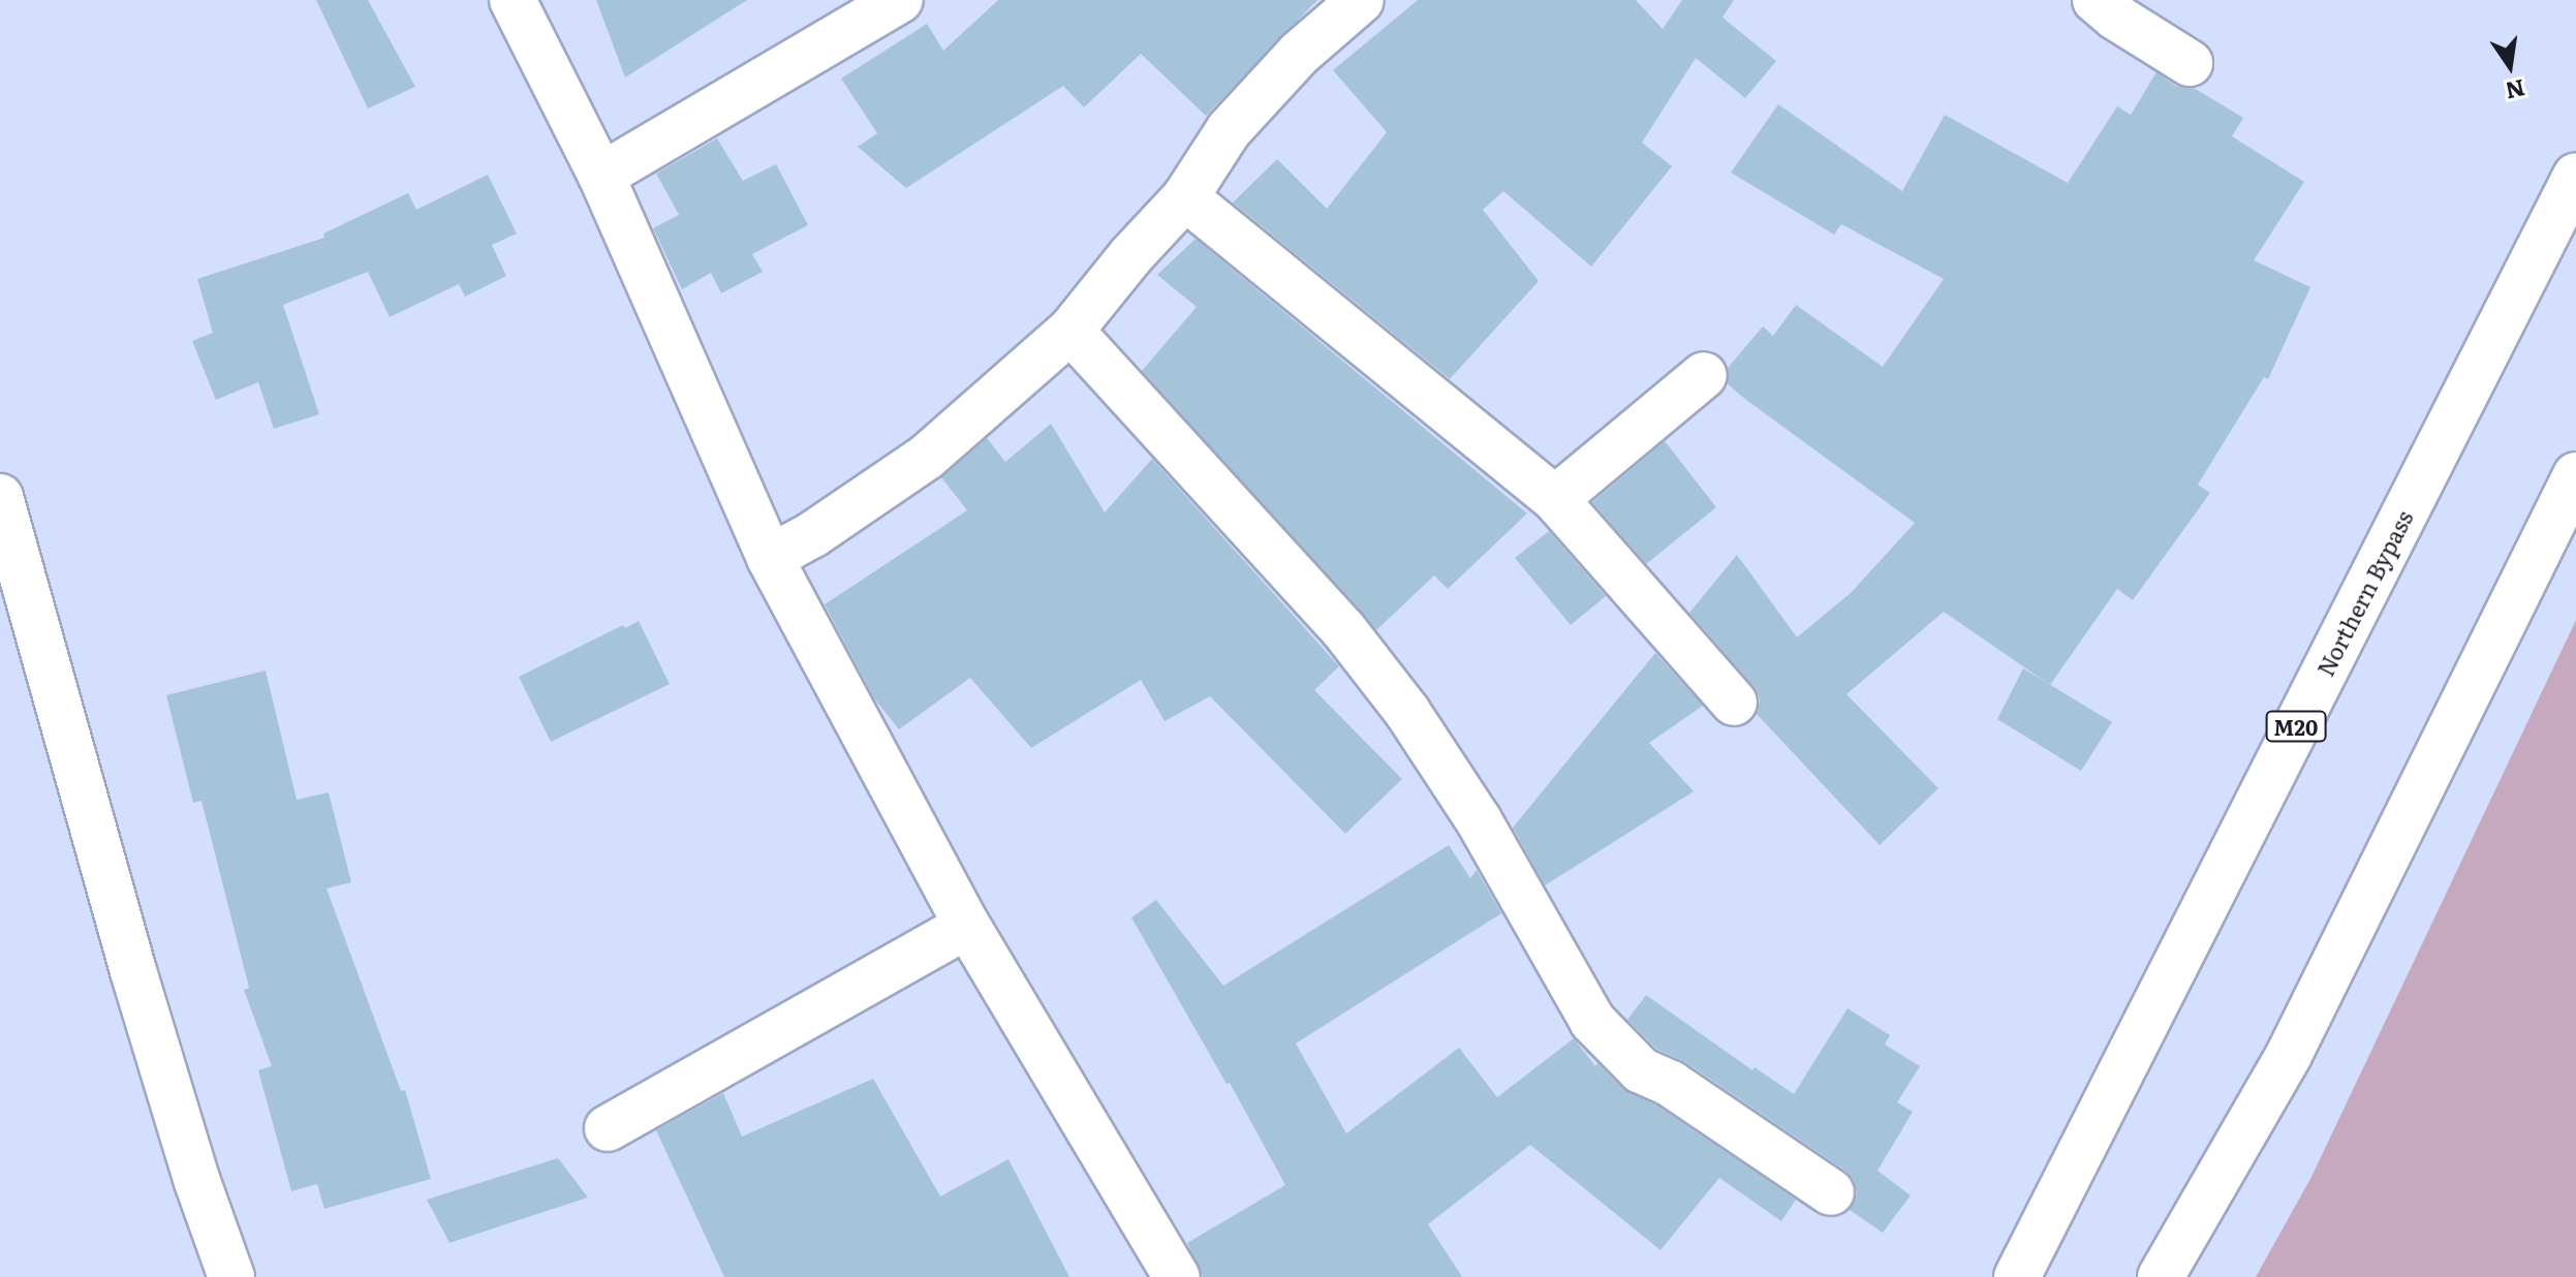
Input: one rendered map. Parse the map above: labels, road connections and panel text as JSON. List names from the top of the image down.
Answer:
{
  "streets": {
    "main road": ["Northern Bypass", "M20"]
  },
  "north": "bottom"
}
